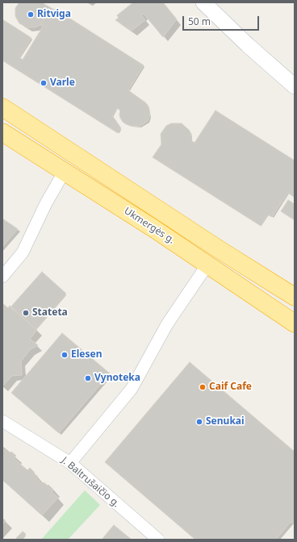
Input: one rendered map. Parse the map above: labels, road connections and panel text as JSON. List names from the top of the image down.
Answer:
{
  "streets": {
    "highway": ["Ukmergės g."],
    "street": ["J. Baltrušaičio g."]
  },
  "places": [
    "Ritviga",
    "Varle",
    "Stateta",
    "Elesen",
    "Vynoteka",
    "Caif Cafe",
    "Senukai"
  ],
  "scale_bar": "50 m"
}
